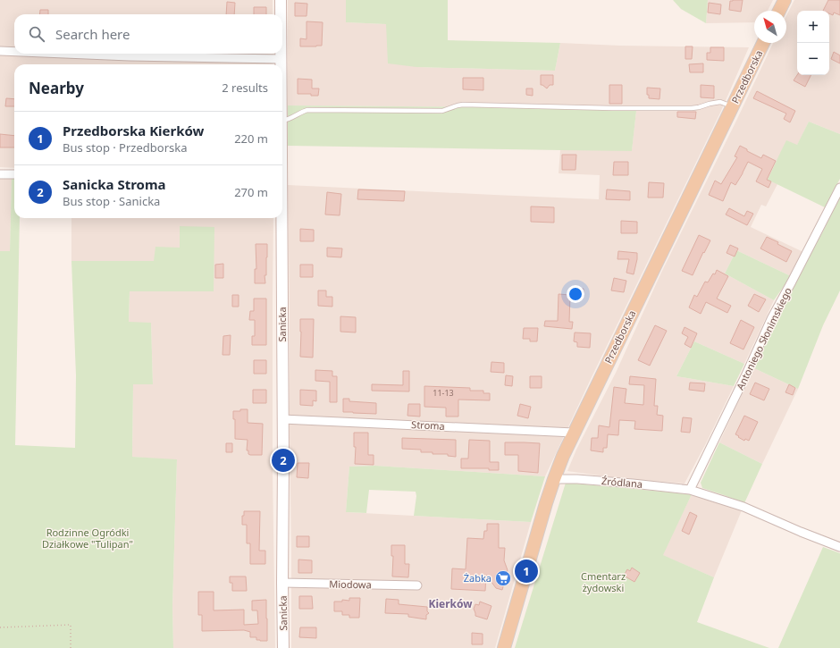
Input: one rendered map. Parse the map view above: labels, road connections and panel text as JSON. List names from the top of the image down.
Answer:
{
  "streets": {
    "main road": ["Przedborska"],
    "street": [
      "Sanicka",
      "Antoniego Słonimskiego",
      "Stroma",
      "Źródlana",
      "Miodowa"
    ]
  },
  "crossings": [
    ["Przedborska", "Stroma"],
    ["Przedborska", "Źródlana"],
    ["Sanicka", "Stroma"],
    ["Sanicka", "Miodowa"],
    ["Antoniego Słonimskiego", "Źródlana"]
  ],
  "districts": ["Kierków"],
  "parks": ["Rodzinne Ogródki Działkowe \"Tulipan\"", "Cmentarz żydowski"],
  "places": {
    "supermarket": ["Żabka"]
  },
  "house_numbers": ["11-13"],
  "north": "top left",
  "page": {
    "map_buttons": ["+", "−"],
    "search": "Search here",
    "heading": ["Nearby", "2 results"],
    "list": [
      {
        "mark": "1",
        "name": "Przedborska Kierków",
        "note": "Bus stop · Przedborska",
        "value": "220 m"
      },
      {
        "mark": "2",
        "name": "Sanicka Stroma",
        "note": "Bus stop · Sanicka",
        "value": "270 m"
      }
    ],
    "pins": ["2", "1"]
  }
}
